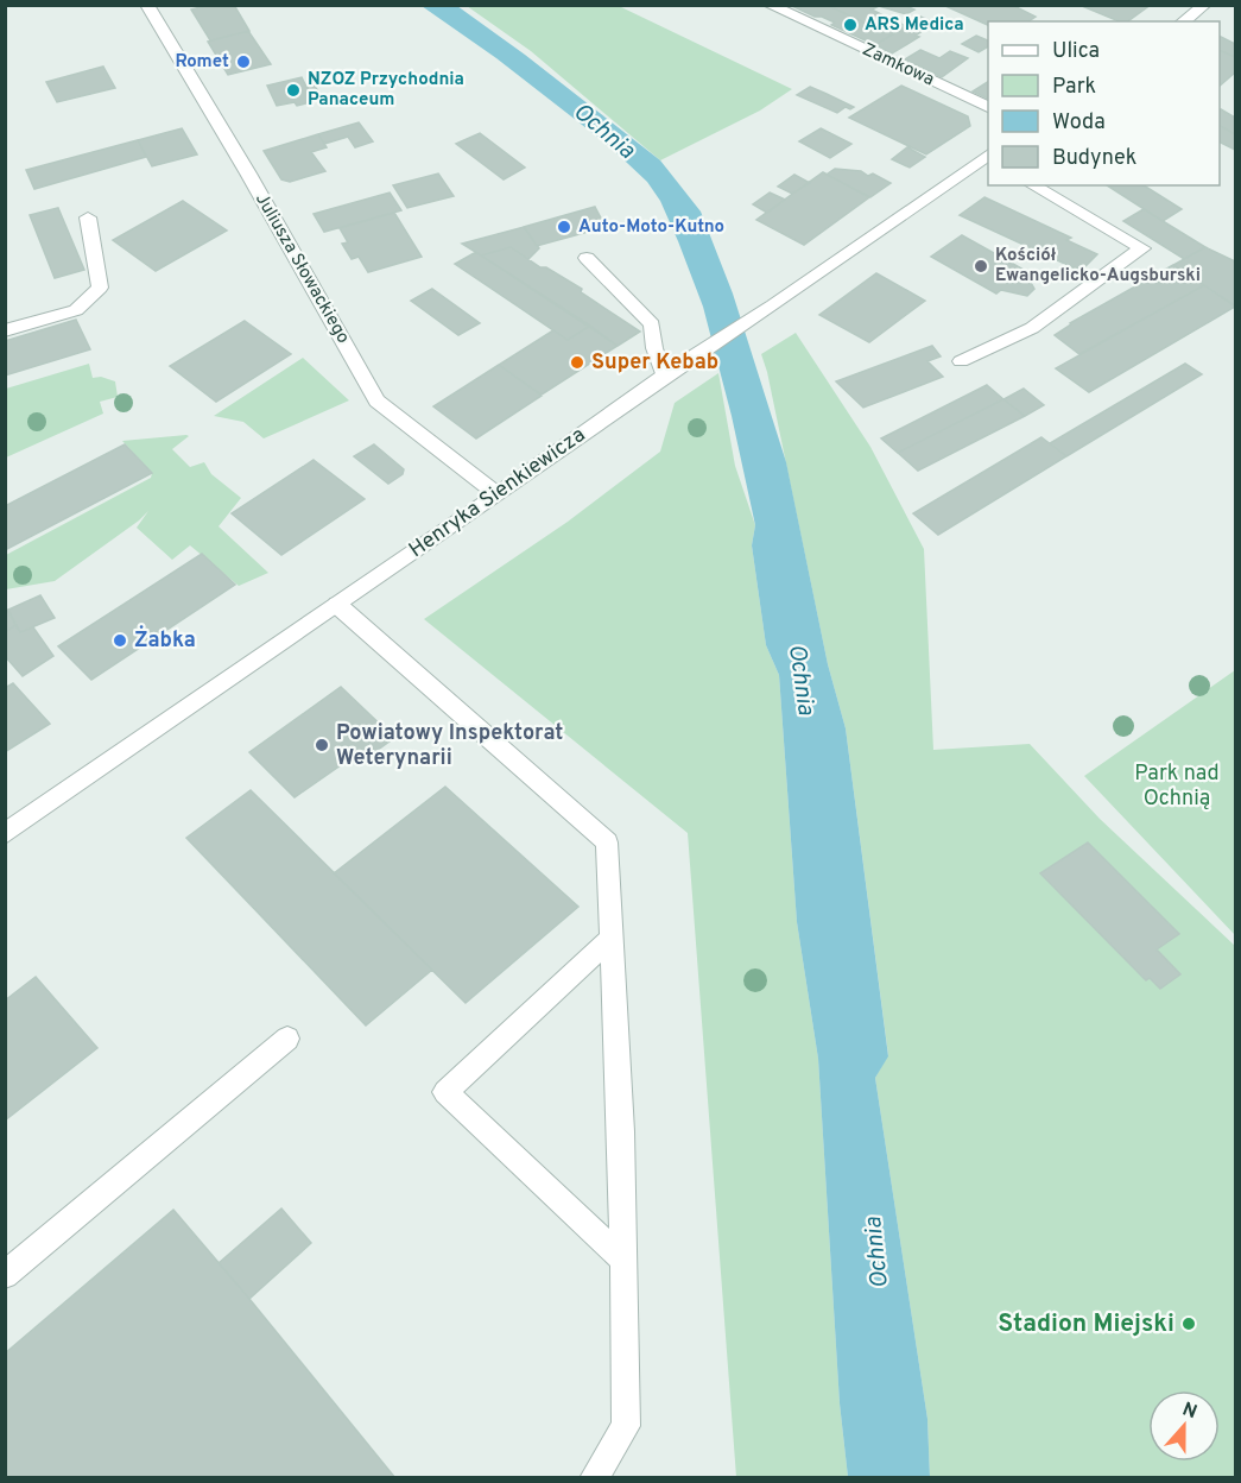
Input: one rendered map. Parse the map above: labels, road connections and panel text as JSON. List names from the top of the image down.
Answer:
{
  "streets": {
    "street": ["Zamkowa", "Juliusza Słowackiego", "Henryka Sienkiewicza"]
  },
  "crossings": [
    ["Juliusza Słowackiego", "Henryka Sienkiewicza"]
  ],
  "water": ["Ochnia"],
  "parks": ["Park nad Ochnią"],
  "places": [
    "ARS Medica",
    "Romet",
    "NZOZ Przychodnia Panaceum",
    "Auto-Moto-Kutno",
    "Kościół Ewangelicko-Augsburski",
    "Super Kebab",
    "Żabka",
    "Powiatowy Inspektorat Weterynarii",
    "Stadion Miejski"
  ],
  "legend": [
    "Ulica",
    "Park",
    "Woda",
    "Budynek"
  ],
  "north": "top"
}
